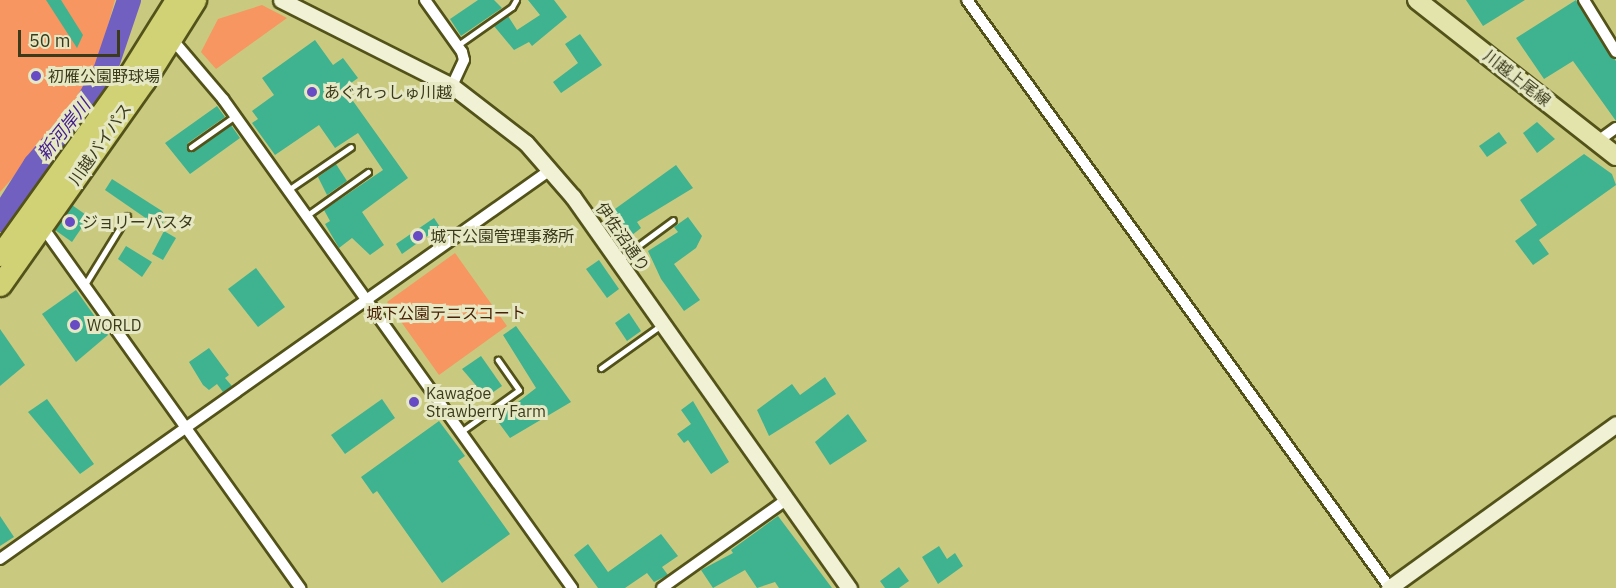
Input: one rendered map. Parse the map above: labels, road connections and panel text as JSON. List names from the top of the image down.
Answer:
{
  "streets": {
    "highway": ["川越バイパス"],
    "main road": ["川越上尾線"],
    "street": ["伊佐沼通り"]
  },
  "water": ["新河岸川"],
  "parks": ["城下公園テニスコート"],
  "places": [
    "初雁公園野球場",
    "あぐれっしゅ川越",
    "ジョリーパスタ",
    "城下公園管理事務所",
    "WORLD",
    "Kawagoe Strawberry Farm"
  ],
  "scale_bar": "50 m"
}
